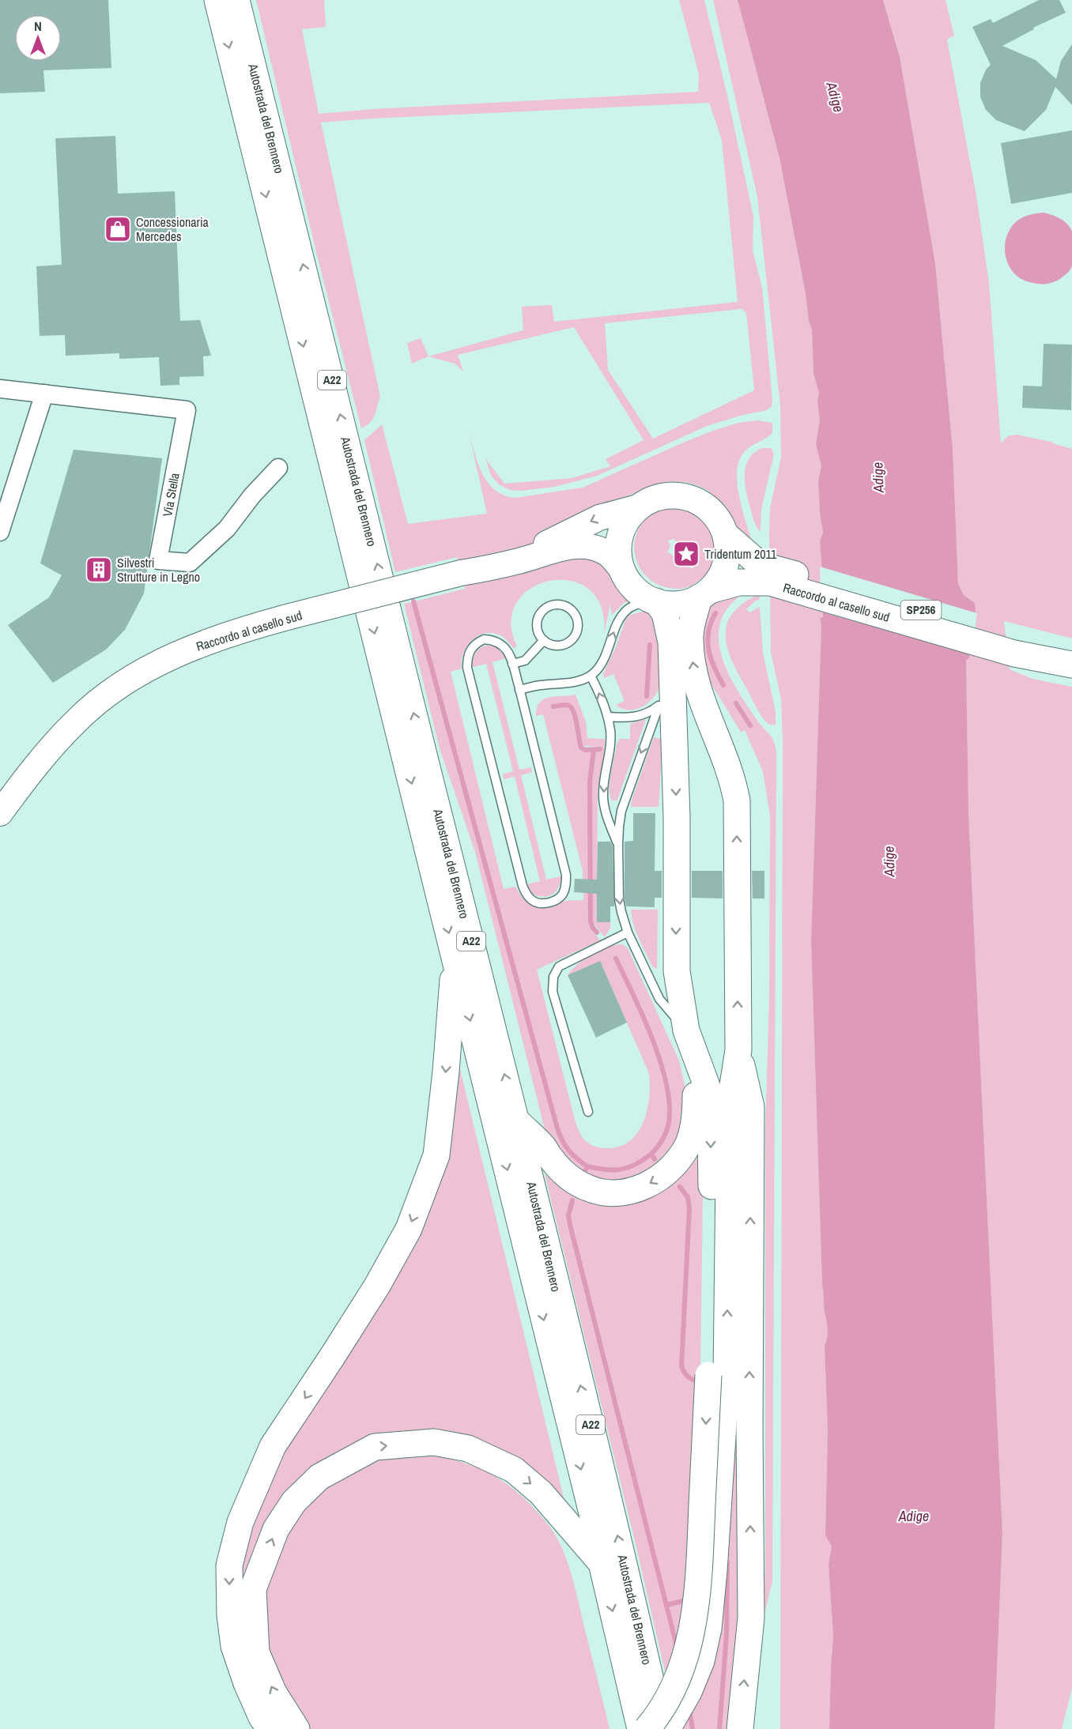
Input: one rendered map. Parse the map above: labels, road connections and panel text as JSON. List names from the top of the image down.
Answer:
{
  "streets": {
    "main road": [
      "Autostrada del Brennero",
      "A22",
      "Raccordo al casello sud",
      "SP256"
    ],
    "street": ["Via Stella"]
  },
  "water": ["Adige"],
  "places": {
    "shop": ["Concessionaria Mercedes"],
    "place": ["Tridentum 2011"],
    "building": ["Silvestri Strutture in Legno"]
  },
  "north": "top"
}
